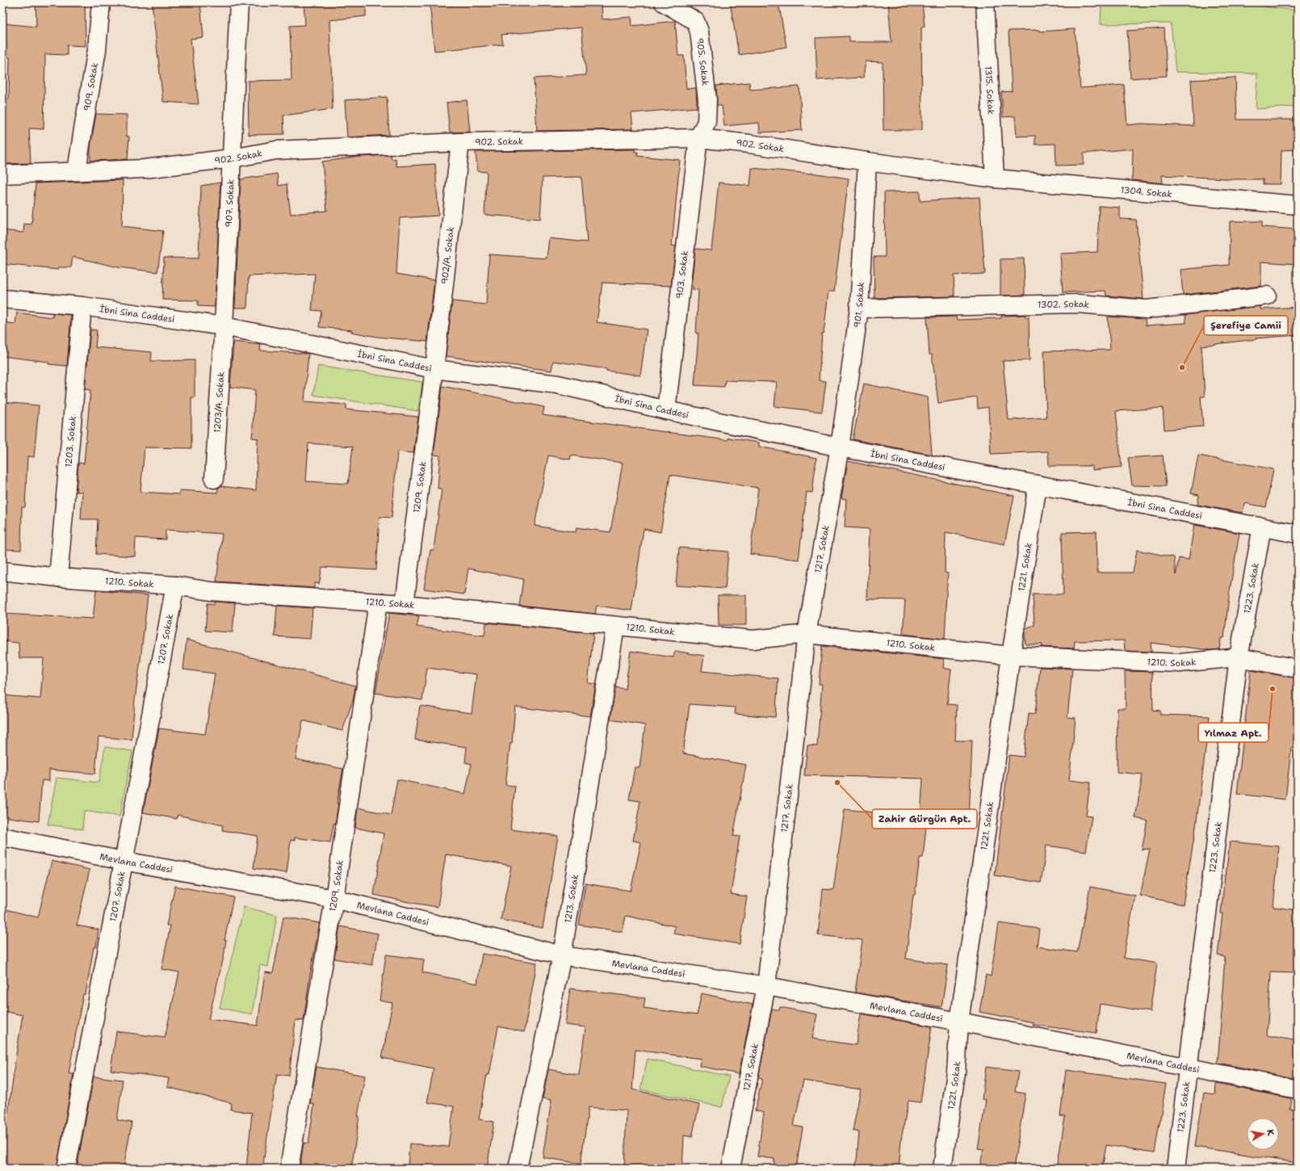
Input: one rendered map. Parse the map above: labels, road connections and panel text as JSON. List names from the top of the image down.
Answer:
{
  "streets": {
    "street": [
      "905. Sokak",
      "909. Sokak",
      "1315. Sokak",
      "902. Sokak",
      "1304. Sokak",
      "907. Sokak",
      "902/A. Sokak",
      "903. Sokak",
      "901. Sokak",
      "1302. Sokak",
      "İbni Sina Caddesi",
      "1203/A. Sokak",
      "1203. Sokak",
      "1209. Sokak",
      "1217. Sokak",
      "1221. Sokak",
      "1210. Sokak",
      "1223. Sokak",
      "1207. Sokak",
      "Mevlana Caddesi",
      "1213. Sokak"
    ]
  },
  "crossings": [
    ["905. Sokak", "902. Sokak"],
    ["905. Sokak", "903. Sokak"],
    ["909. Sokak", "902. Sokak"],
    ["1315. Sokak", "902. Sokak"],
    ["1315. Sokak", "1304. Sokak"],
    ["902. Sokak", "1304. Sokak"],
    ["902. Sokak", "907. Sokak"],
    ["902. Sokak", "902/A. Sokak"],
    ["902. Sokak", "903. Sokak"],
    ["902. Sokak", "901. Sokak"],
    ["907. Sokak", "İbni Sina Caddesi"],
    ["907. Sokak", "1203/A. Sokak"],
    ["902/A. Sokak", "İbni Sina Caddesi"],
    ["902/A. Sokak", "1209. Sokak"],
    ["903. Sokak", "İbni Sina Caddesi"],
    ["901. Sokak", "1302. Sokak"],
    ["901. Sokak", "İbni Sina Caddesi"],
    ["901. Sokak", "1217. Sokak"],
    ["İbni Sina Caddesi", "1203/A. Sokak"],
    ["İbni Sina Caddesi", "1203. Sokak"],
    ["İbni Sina Caddesi", "1209. Sokak"],
    ["İbni Sina Caddesi", "1217. Sokak"],
    ["İbni Sina Caddesi", "1221. Sokak"],
    ["İbni Sina Caddesi", "1223. Sokak"],
    ["1203. Sokak", "1210. Sokak"],
    ["1209. Sokak", "1210. Sokak"],
    ["1209. Sokak", "Mevlana Caddesi"],
    ["1217. Sokak", "1210. Sokak"],
    ["1217. Sokak", "Mevlana Caddesi"],
    ["1221. Sokak", "1210. Sokak"],
    ["1221. Sokak", "Mevlana Caddesi"],
    ["1210. Sokak", "1223. Sokak"],
    ["1210. Sokak", "1207. Sokak"],
    ["1210. Sokak", "1213. Sokak"],
    ["1223. Sokak", "Mevlana Caddesi"],
    ["1207. Sokak", "Mevlana Caddesi"],
    ["Mevlana Caddesi", "1213. Sokak"]
  ],
  "places": ["Şerefiye Camii", "Yılmaz Apt.", "Zahir Gürgün Apt."],
  "north": "right"
}
